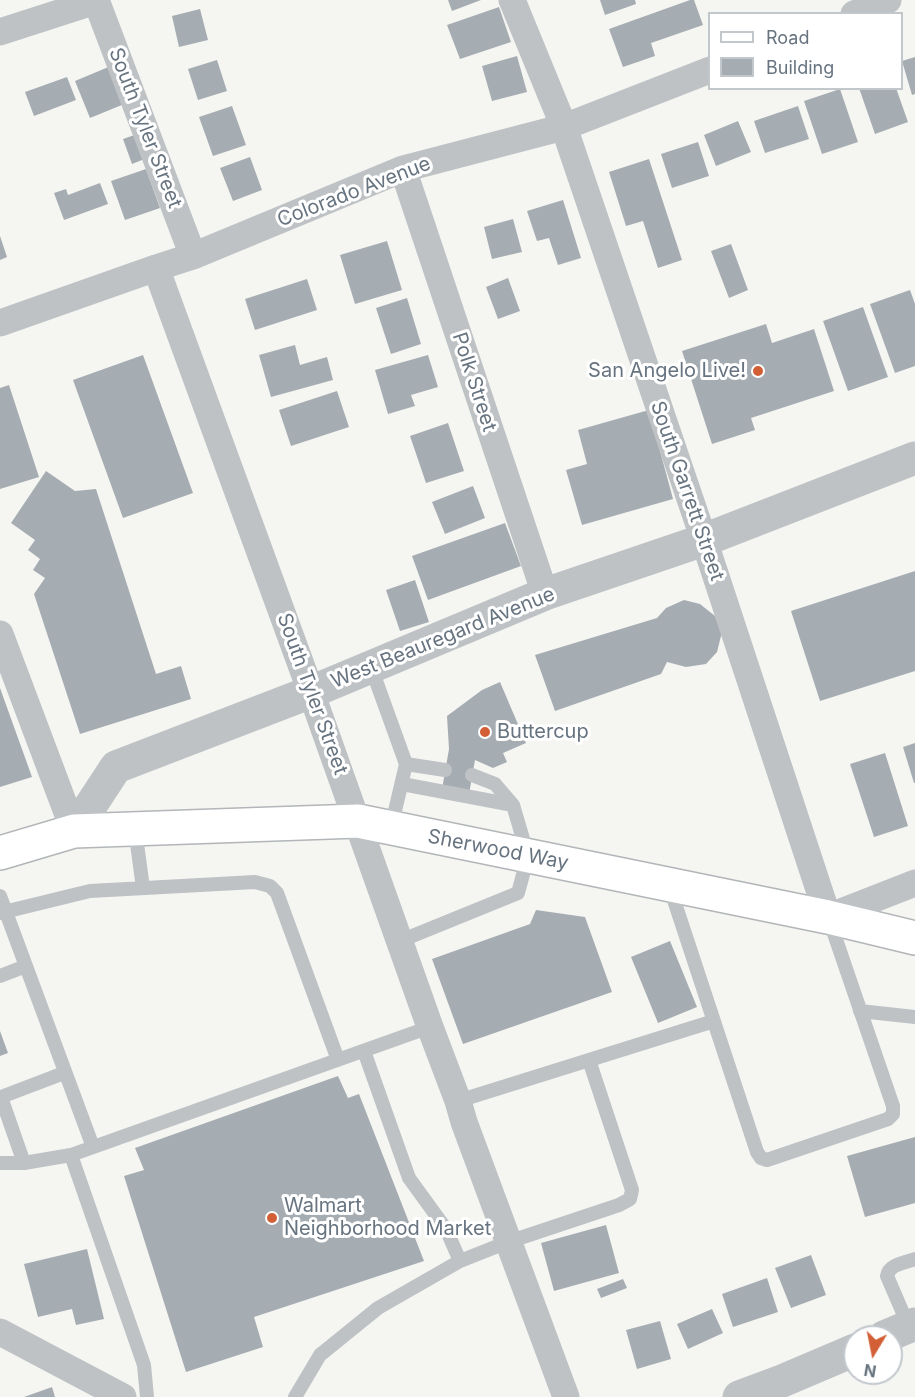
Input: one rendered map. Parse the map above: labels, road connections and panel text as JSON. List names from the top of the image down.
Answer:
{
  "streets": {
    "main road": ["Sherwood Way"],
    "street": [
      "South Tyler Street",
      "Colorado Avenue",
      "Polk Street",
      "South Garrett Street",
      "West Beauregard Avenue"
    ]
  },
  "crossings": [
    ["South Tyler Street", "Colorado Avenue"],
    ["South Tyler Street", "West Beauregard Avenue"],
    ["South Tyler Street", "Sherwood Way"],
    ["Colorado Avenue", "Polk Street"],
    ["Colorado Avenue", "South Garrett Street"],
    ["Polk Street", "West Beauregard Avenue"],
    ["South Garrett Street", "West Beauregard Avenue"],
    ["South Garrett Street", "Sherwood Way"],
    ["West Beauregard Avenue", "Sherwood Way"]
  ],
  "places": ["San Angelo Live!", "Buttercup", "Walmart Neighborhood Market"],
  "legend": ["Road", "Building"],
  "north": "bottom"
}
